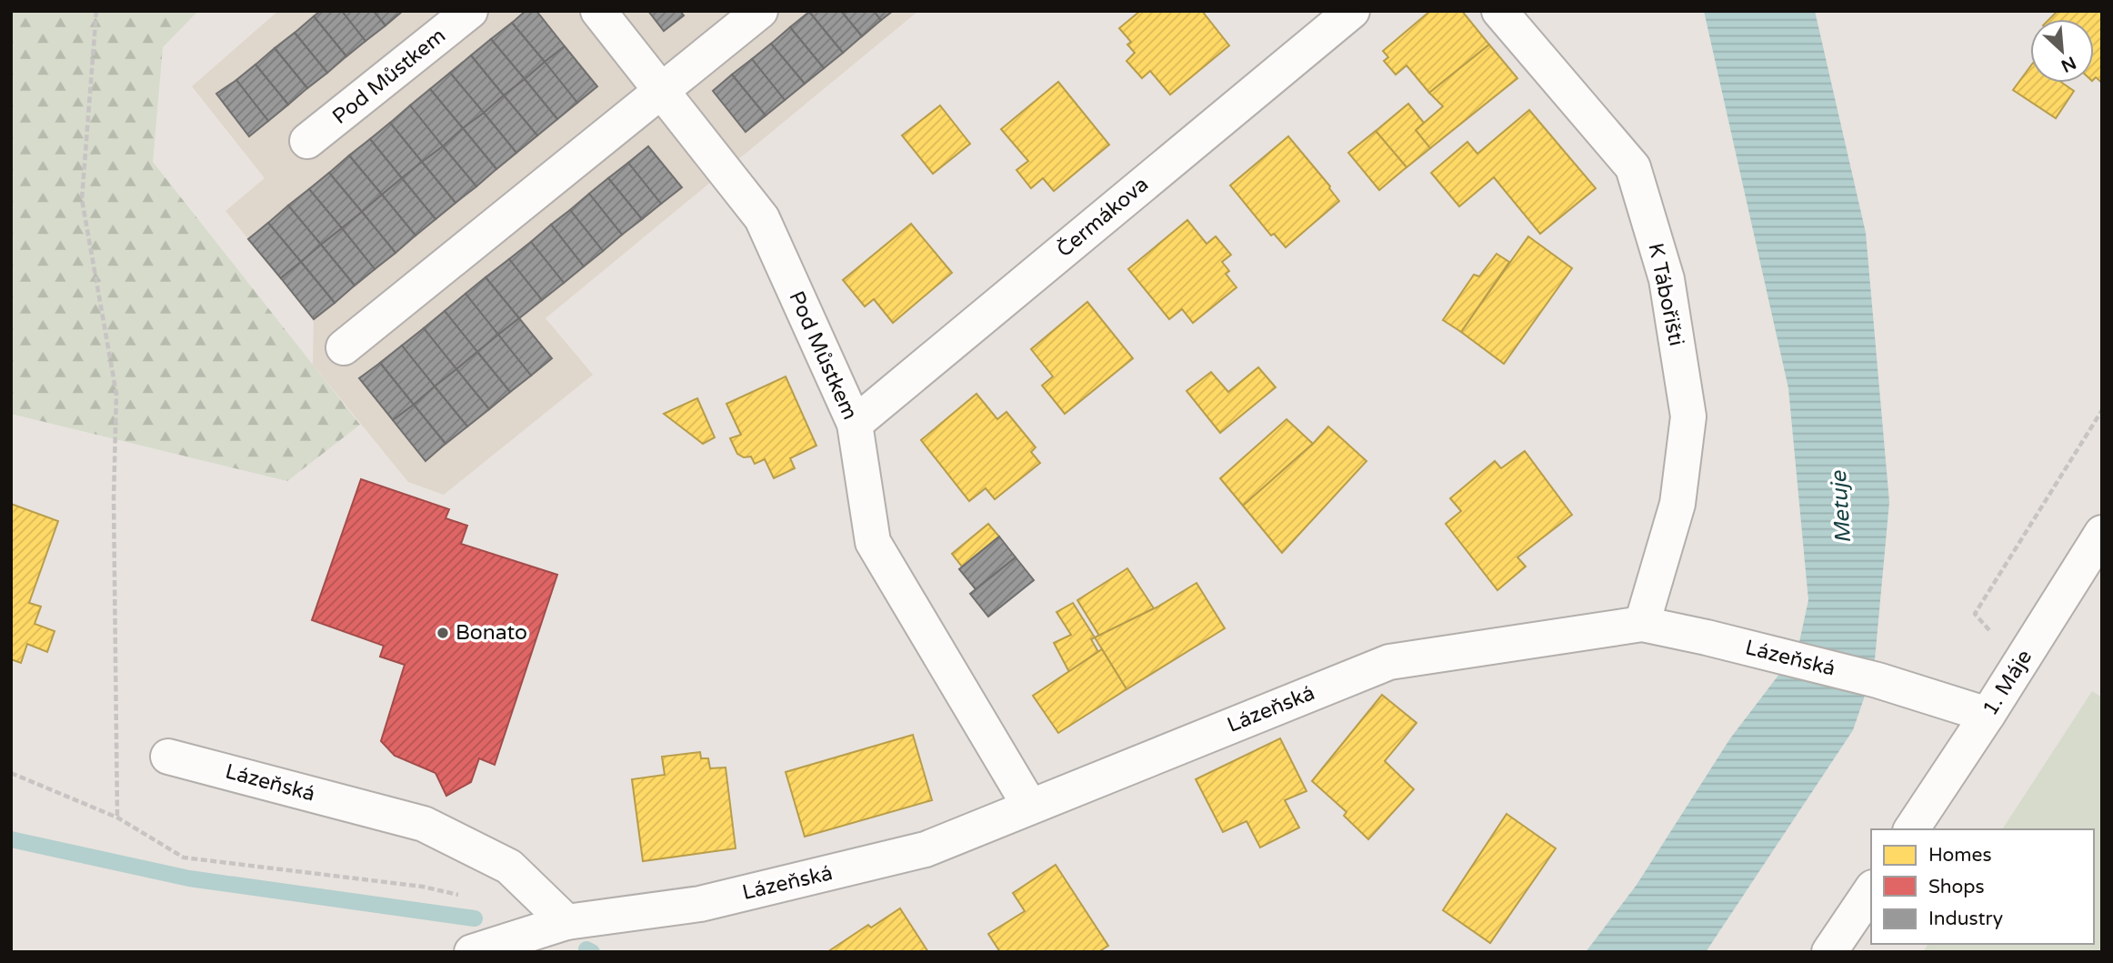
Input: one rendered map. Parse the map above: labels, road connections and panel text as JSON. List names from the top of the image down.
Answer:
{
  "streets": {
    "street": [
      "Pod Můstkem",
      "Čermákova",
      "K Tábořišti",
      "Lázeňská",
      "1. Máje"
    ]
  },
  "crossings": [
    ["Pod Můstkem", "Čermákova"],
    ["Pod Můstkem", "Lázeňská"],
    ["K Tábořišti", "Lázeňská"],
    ["Lázeňská", "1. Máje"]
  ],
  "water": ["Metuje"],
  "places": ["Bonato"],
  "legend": ["Homes", "Shops", "Industry"],
  "north": "bottom right"
}
